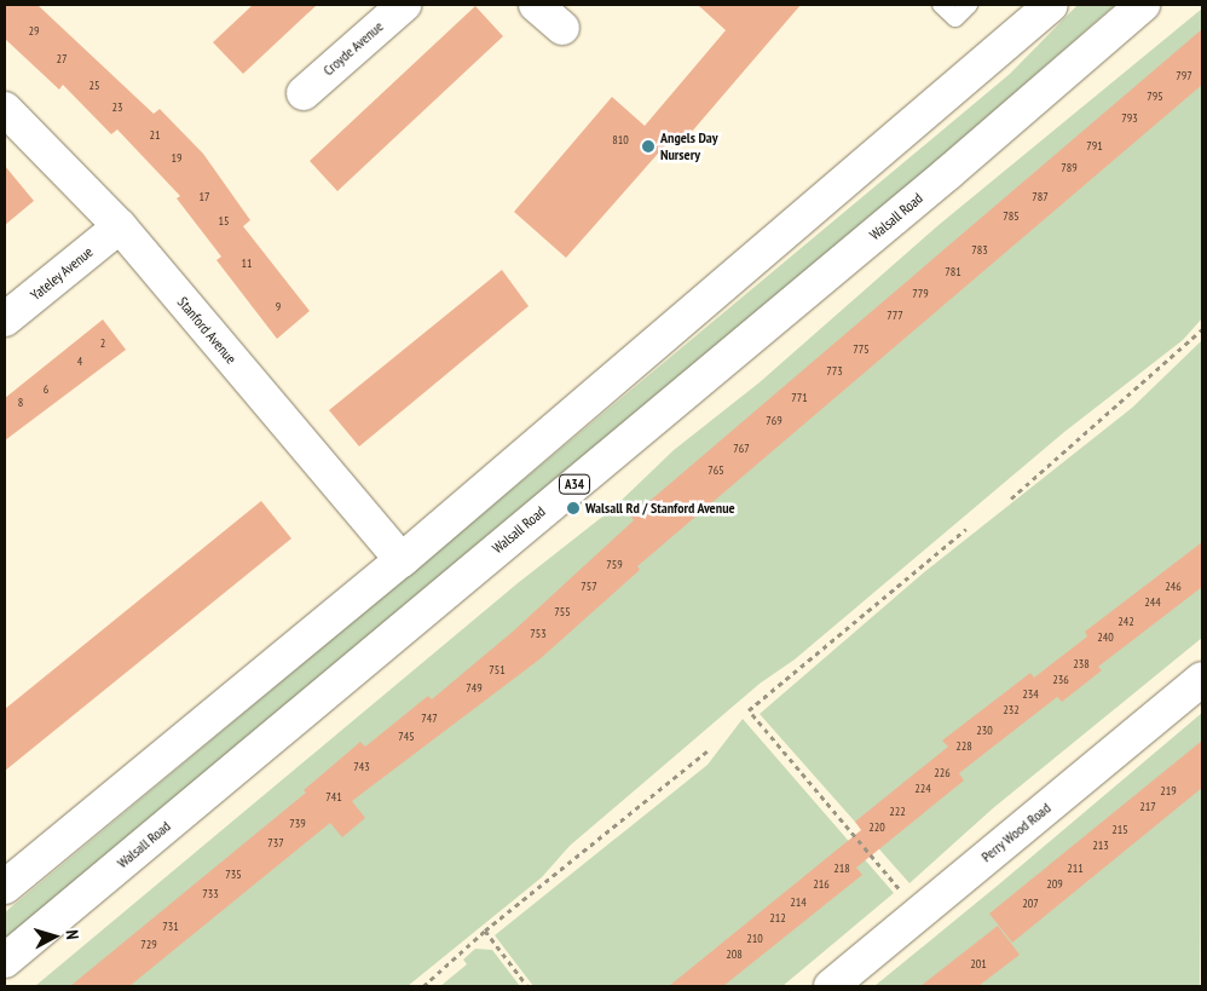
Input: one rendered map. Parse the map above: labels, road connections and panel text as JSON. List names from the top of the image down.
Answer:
{
  "streets": {
    "main road": [
      "Croyde Avenue",
      "Walsall Road",
      "Yateley Avenue",
      "Stanford Avenue",
      "A34",
      "Perry Wood Road"
    ]
  },
  "crossings": [
    ["Yateley Avenue", "Stanford Avenue"]
  ],
  "places": ["Angels Day Nursery", "Walsall Rd / Stanford Avenue"],
  "house_numbers": [
    "29",
    "27",
    "797",
    "25",
    "795",
    "23",
    "793",
    "21",
    "810",
    "791",
    "19",
    "789",
    "17",
    "787",
    "785",
    "15",
    "783",
    "11",
    "781",
    "779",
    "9",
    "777",
    "2",
    "775",
    "4",
    "773",
    "6",
    "771",
    "8",
    "769",
    "767",
    "765",
    "759",
    "757",
    "246",
    "244",
    "755",
    "242",
    "753",
    "240",
    "238",
    "751",
    "236",
    "749",
    "234",
    "232",
    "747",
    "230",
    "745",
    "228",
    "743",
    "226",
    "224",
    "219",
    "741",
    "217",
    "222",
    "739",
    "220",
    "215",
    "737",
    "213",
    "218",
    "211",
    "735",
    "216",
    "209",
    "733",
    "214",
    "207",
    "212",
    "731",
    "210",
    "729",
    "208",
    "201"
  ],
  "north": "right"
}
